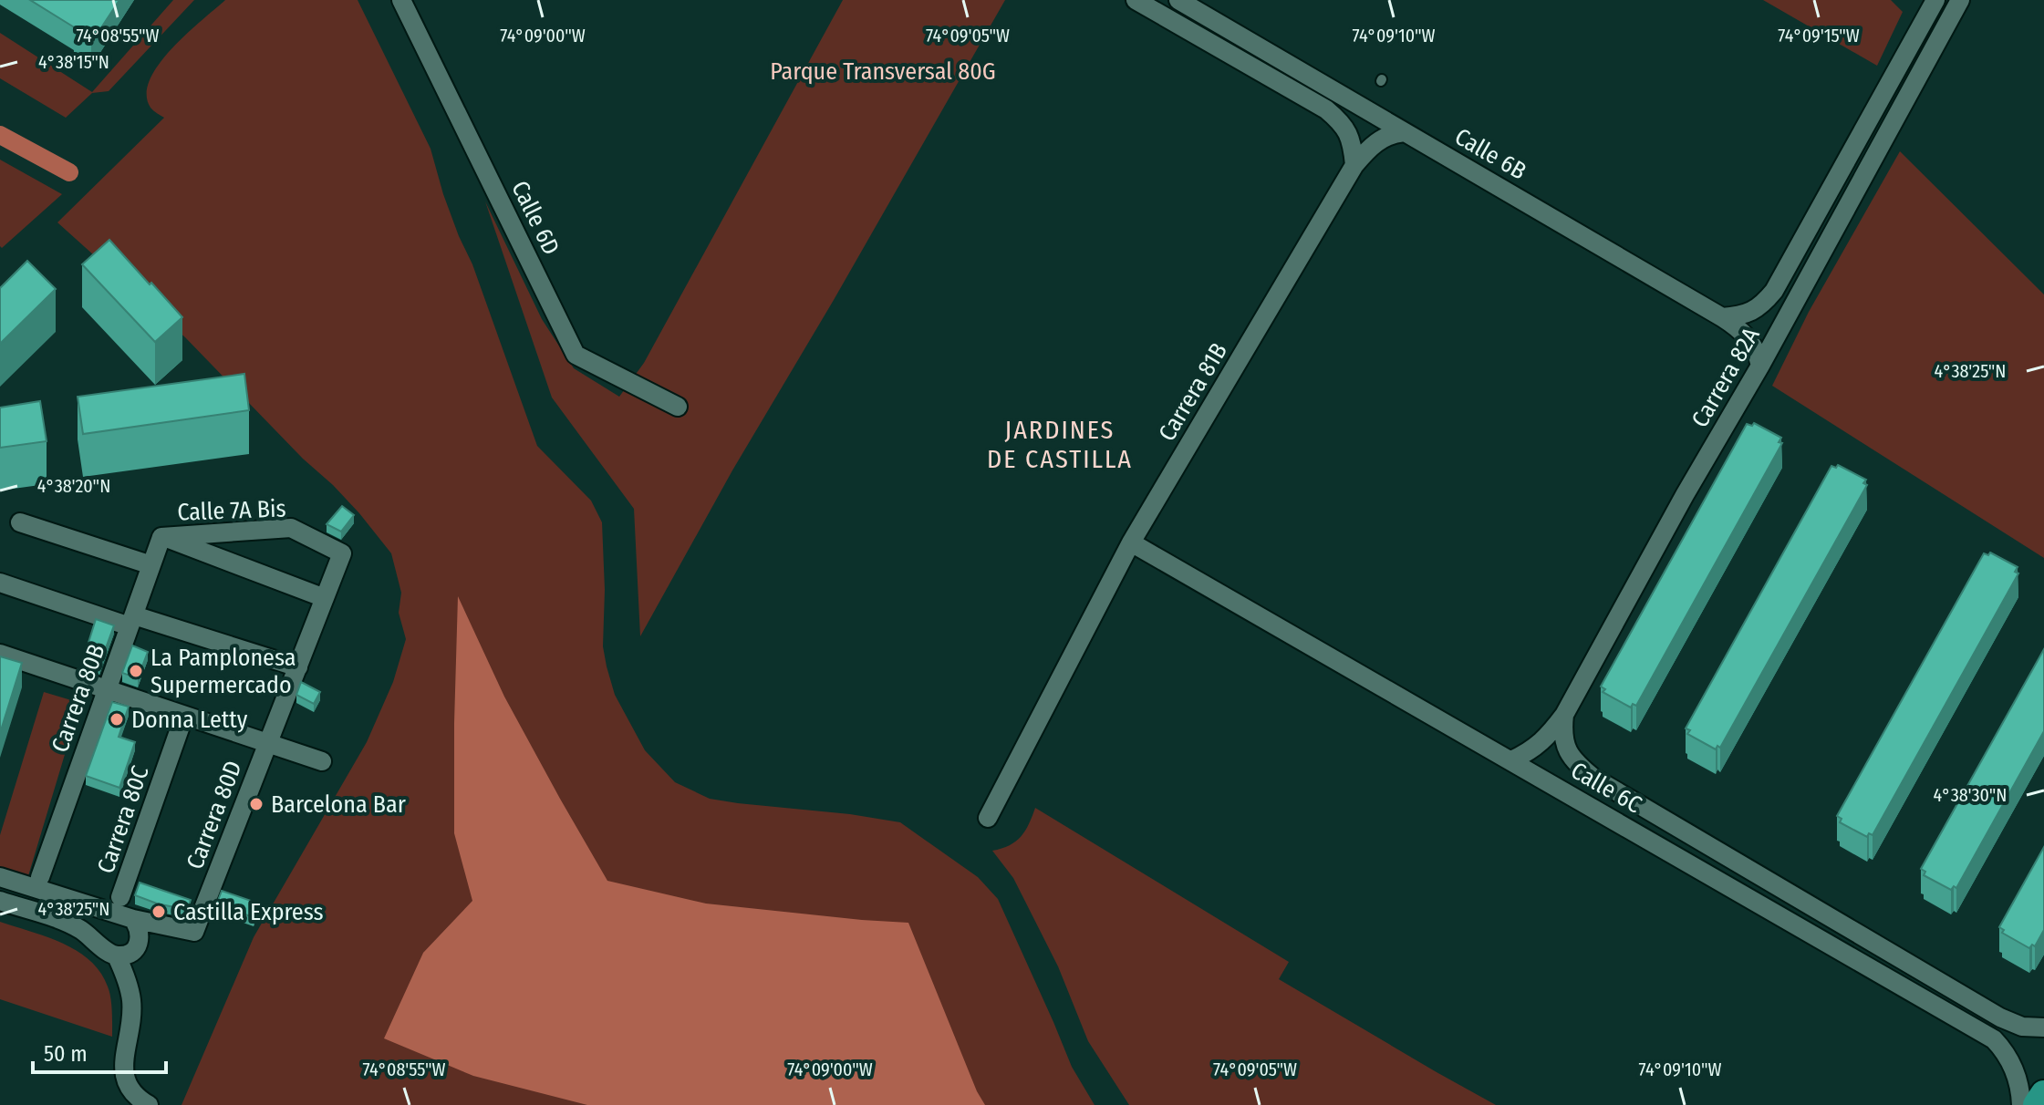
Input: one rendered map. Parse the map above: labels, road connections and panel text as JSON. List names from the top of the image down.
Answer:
{
  "streets": {
    "street": [
      "Calle 6B",
      "Calle 6D",
      "Carrera 82A",
      "Carrera 81B",
      "Calle 7A Bis",
      "Carrera 80B",
      "Calle 6C",
      "Carrera 80D",
      "Carrera 80C"
    ]
  },
  "crossings": [
    ["Calle 6B", "Carrera 82A"],
    ["Calle 6B", "Carrera 81B"],
    ["Carrera 82A", "Calle 6C"],
    ["Carrera 81B", "Calle 6C"],
    ["Calle 7A Bis", "Carrera 80B"],
    ["Calle 7A Bis", "Carrera 80D"]
  ],
  "districts": ["JARDINES DE CASTILLA"],
  "parks": ["Parque Transversal 80G"],
  "places": [
    "La Pamplonesa Supermercado",
    "Donna Letty",
    "Barcelona Bar",
    "Castilla Express"
  ],
  "scale_bar": "50 m",
  "coordinates": [
    "74°08'55\"W",
    "74°09'00\"W",
    "74°09'05\"W",
    "74°09'10\"W",
    "74°09'15\"W",
    "4°38'15\"N",
    "4°38'25\"N",
    "4°38'20\"N",
    "4°38'30\"N"
  ]
}
